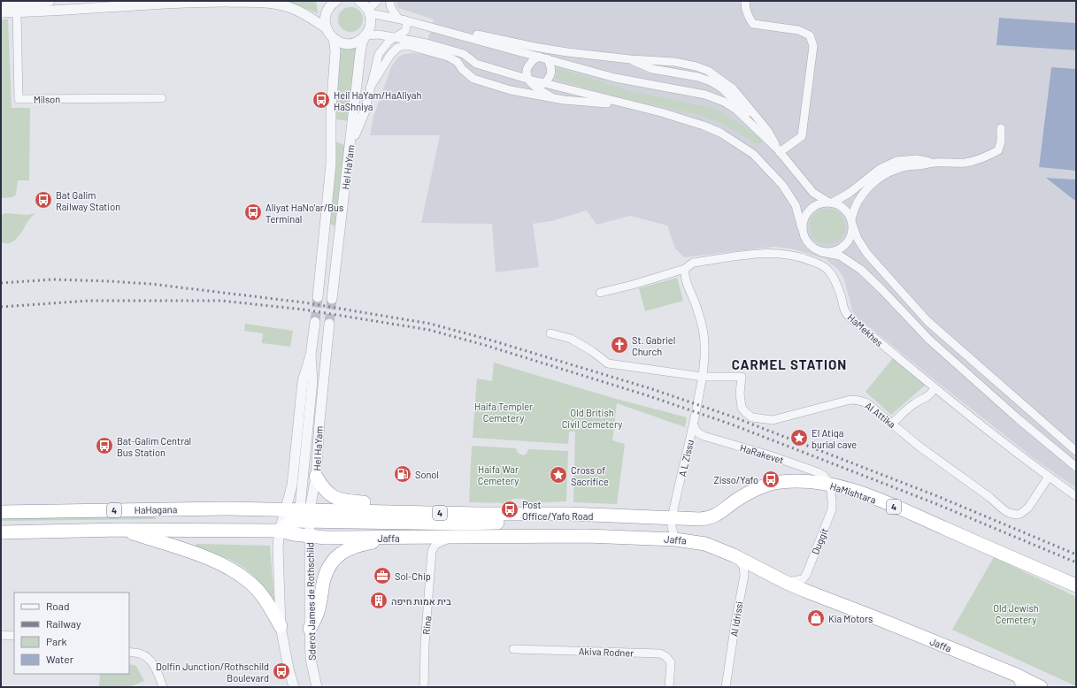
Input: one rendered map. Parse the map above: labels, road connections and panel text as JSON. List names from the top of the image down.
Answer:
{
  "streets": {
    "highway": [
      "HaMishtara",
      "4",
      "HaHagana",
      "Jaffa"
    ],
    "street": [
      "Milson",
      "Hel HaYam",
      "HaMekhes",
      "Al Attika",
      "HaRakevet",
      "A L Zissu",
      "Duggit",
      "Sderot James de Rothschild",
      "Al Idrissi",
      "Rina",
      "Akiva Rodner"
    ]
  },
  "crossings": [
    ["Hel HaYam", "HaHagana"],
    ["Hel HaYam", "Jaffa"],
    ["Hel HaYam", "Sderot James de Rothschild"],
    ["HaMekhes", "Al Attika"],
    ["HaMekhes", "A L Zissu"],
    ["Al Attika", "A L Zissu"],
    ["HaRakevet", "HaMishtara"],
    ["HaRakevet", "Duggit"],
    ["A L Zissu", "Jaffa"],
    ["HaMishtara", "Jaffa"],
    ["HaMishtara", "Duggit"],
    ["HaHagana", "Jaffa"],
    ["HaHagana", "Sderot James de Rothschild"],
    ["Jaffa", "Duggit"],
    ["Jaffa", "Sderot James de Rothschild"],
    ["Jaffa", "Al Idrissi"],
    ["Jaffa", "Rina"]
  ],
  "districts": ["CARMEL STATION"],
  "parks": [
    "Haifa Templer Cemetery",
    "Old British Civil Cemetery",
    "Haifa War Cemetery",
    "Old Jewish Cemetery"
  ],
  "places": {
    "bus stop": [
      "Heil HaYam/HaAliyah HaShniya",
      "Bat Galim Railway Station",
      "Aliyat HaNo'ar/Bus Terminal",
      "Bat-Galim Central Bus Station",
      "Zisso/Yafo",
      "Post Office/Yafo Road",
      "Dolfin Junction/Rothschild Boulevard"
    ],
    "church": ["St. Gabriel Church"],
    "place": ["El Atiqa burial cave", "Cross of Sacrifice"],
    "fuel station": ["Sonol"],
    "office": ["Sol-Chip"],
    "building": ["בית אמות חיפה"],
    "shop": ["Kia Motors"]
  },
  "legend": [
    "Road",
    "Railway",
    "Park",
    "Water"
  ]
}
